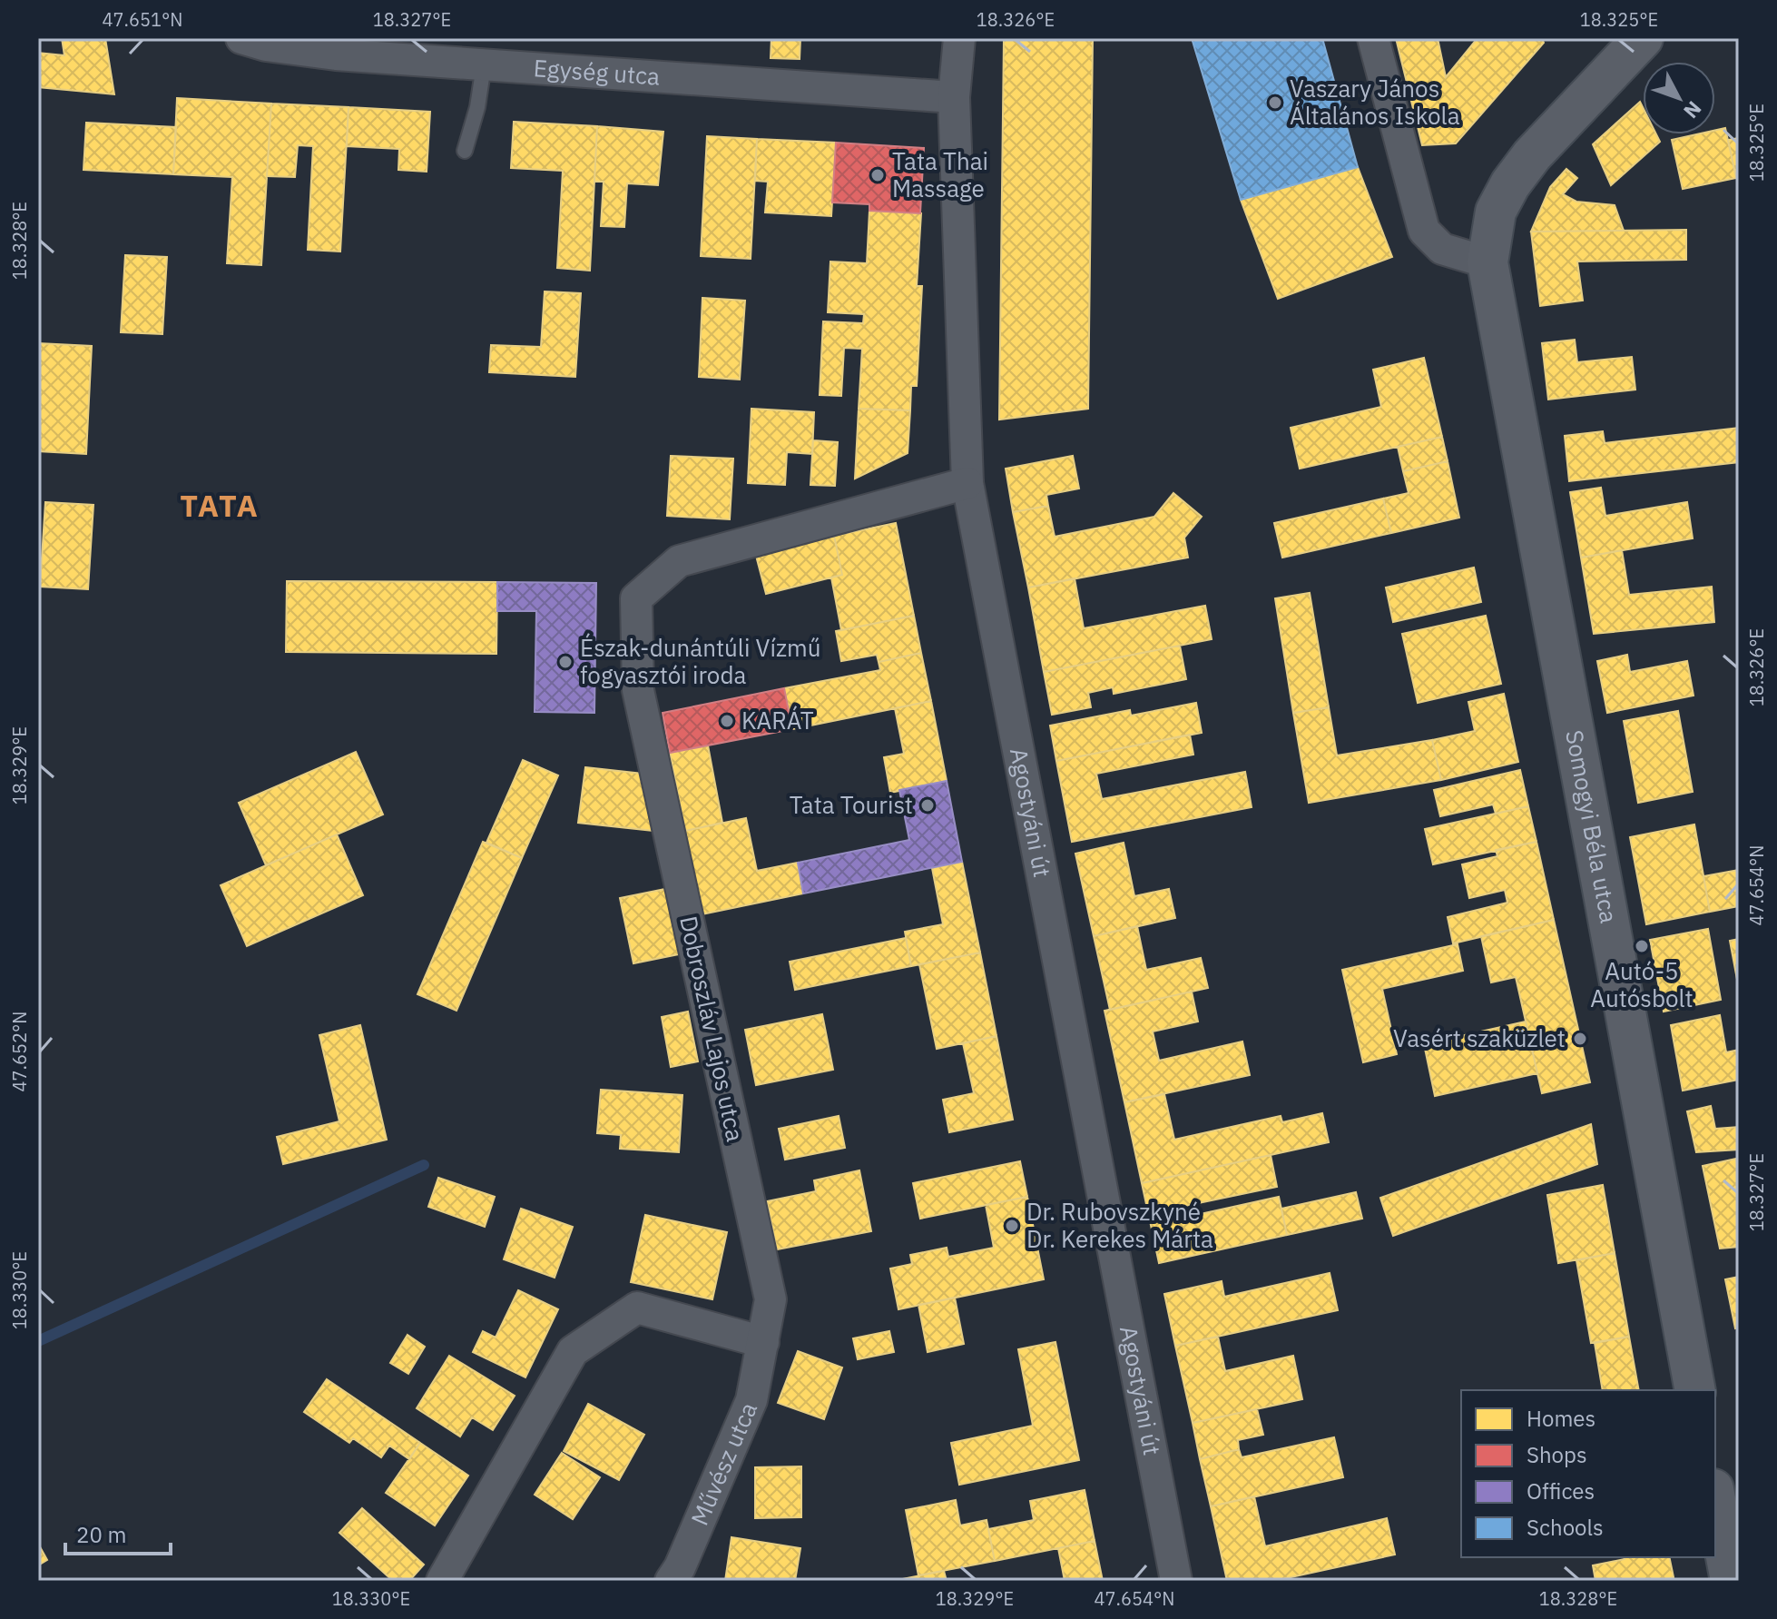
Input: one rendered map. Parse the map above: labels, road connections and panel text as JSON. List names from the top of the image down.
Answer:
{
  "streets": {
    "main road": ["Somogyi Béla utca"],
    "street": [
      "Egység utca",
      "Agostyáni út",
      "Dobroszláv Lajos utca",
      "Művész utca"
    ]
  },
  "crossings": [
    ["Egység utca", "Agostyáni út"],
    ["Agostyáni út", "Dobroszláv Lajos utca"],
    ["Dobroszláv Lajos utca", "Művész utca"]
  ],
  "districts": ["TATA"],
  "places": [
    "Vaszary János Általános Iskola",
    "Tata Thai Massage",
    "Észak-dunántúli Vízmű fogyasztói iroda",
    "KARÁT",
    "Tata Tourist",
    "Autó-5 Autósbolt",
    "Vasért szaküzlet",
    "Dr. Rubovszkyné Dr. Kerekes Márta"
  ],
  "legend": [
    "Homes",
    "Shops",
    "Offices",
    "Schools"
  ],
  "scale_bar": "20 m",
  "north": "bottom right",
  "coordinates": [
    "47.651°N",
    "18.327°E",
    "18.326°E",
    "18.325°E",
    "18.328°E",
    "18.329°E",
    "47.654°N",
    "47.652°N",
    "18.330°E"
  ]
}
